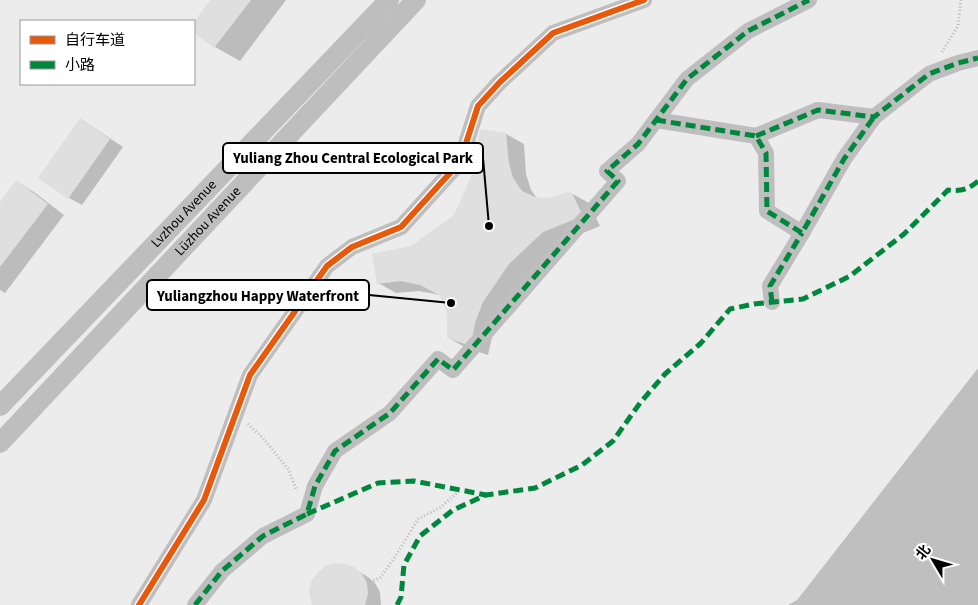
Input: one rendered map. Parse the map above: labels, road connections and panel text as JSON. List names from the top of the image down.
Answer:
{
  "streets": {
    "main road": ["Lvzhou Avenue", "Lüzhou Avenue"]
  },
  "places": ["Yuliang Zhou Central Ecological Park", "Yuliangzhou Happy Waterfront"],
  "legend": ["自行车道", "小路"],
  "north": "top left"
}
